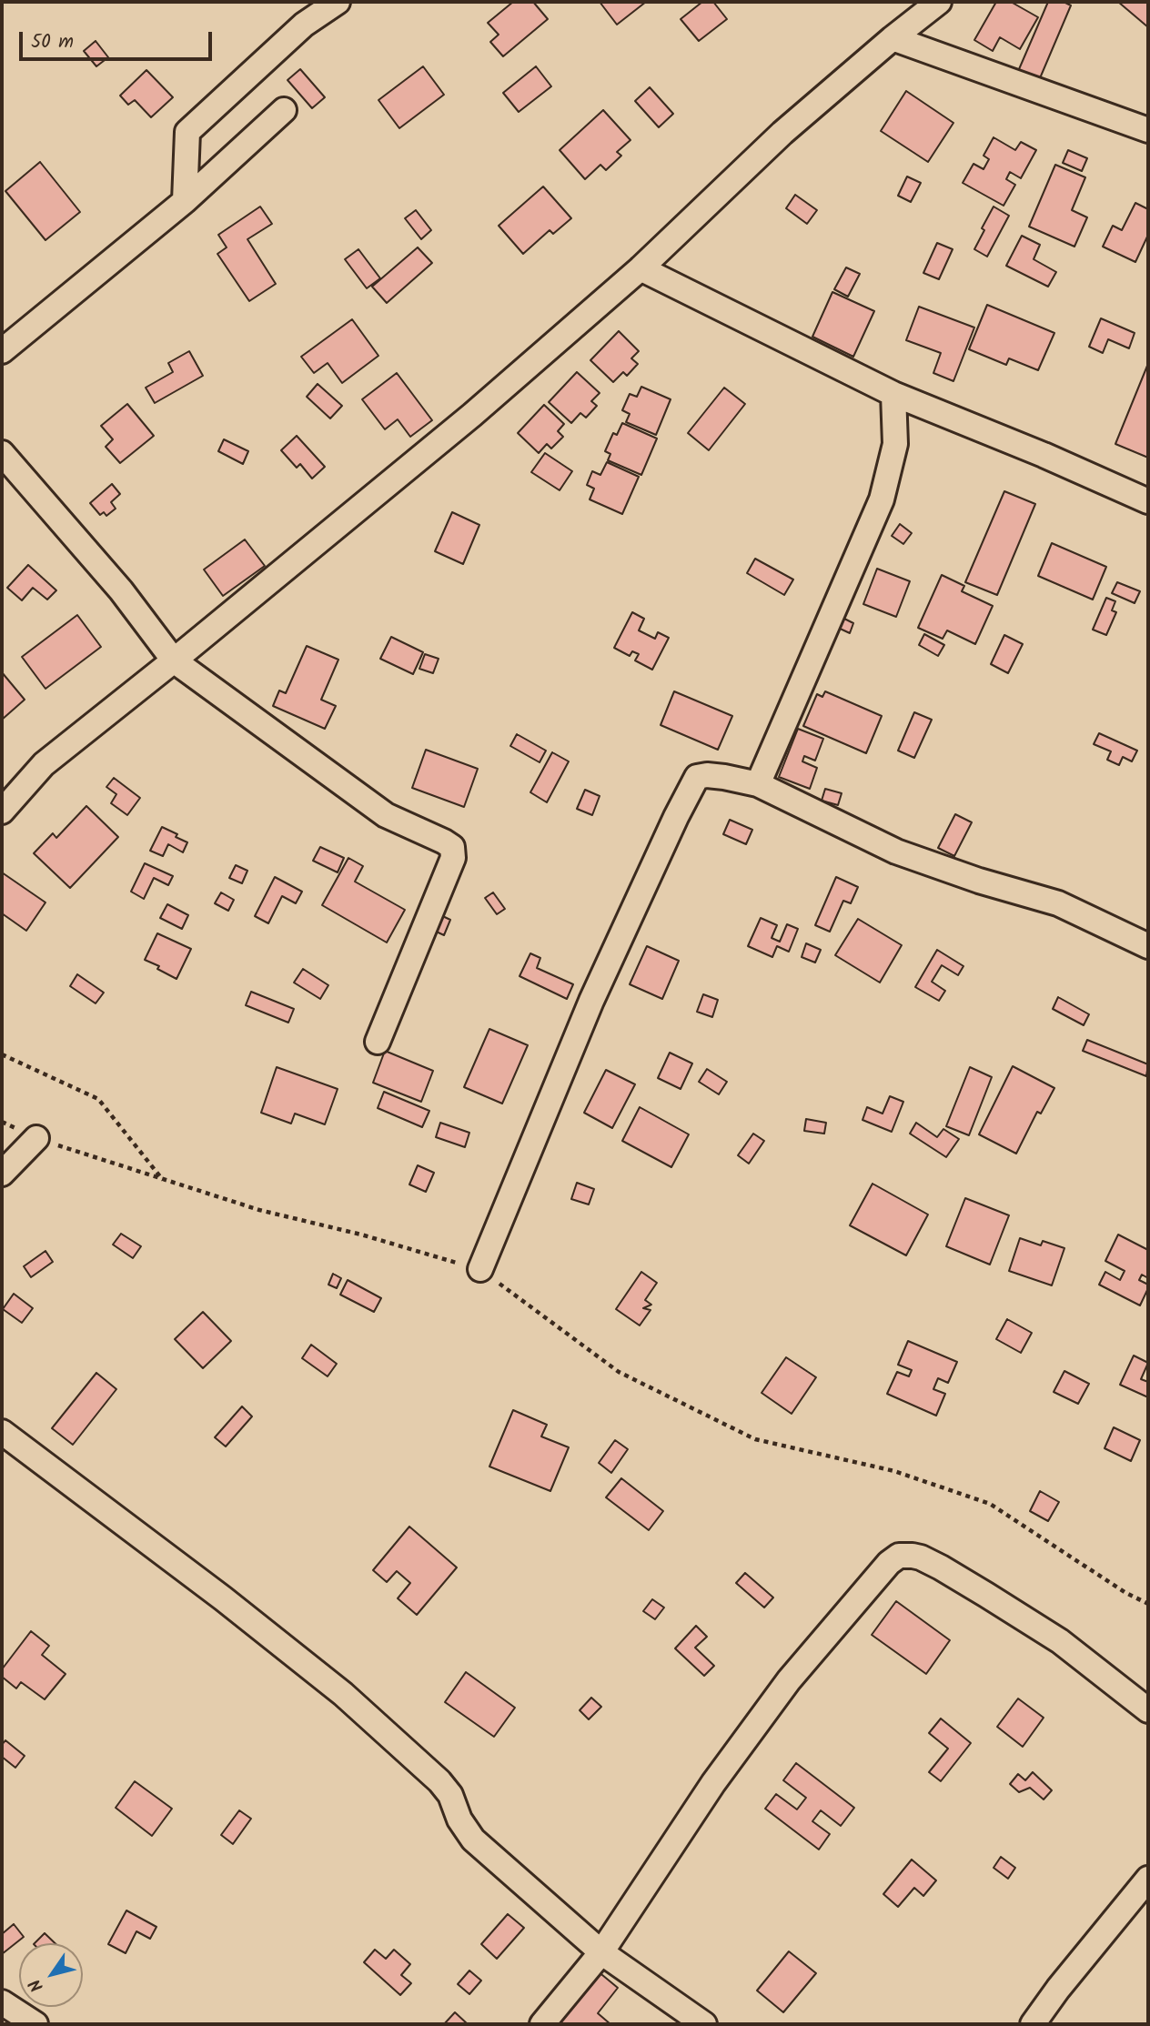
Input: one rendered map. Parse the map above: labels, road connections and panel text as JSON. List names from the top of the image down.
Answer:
{
  "scale_bar": "50 m",
  "north": "bottom left"
}
